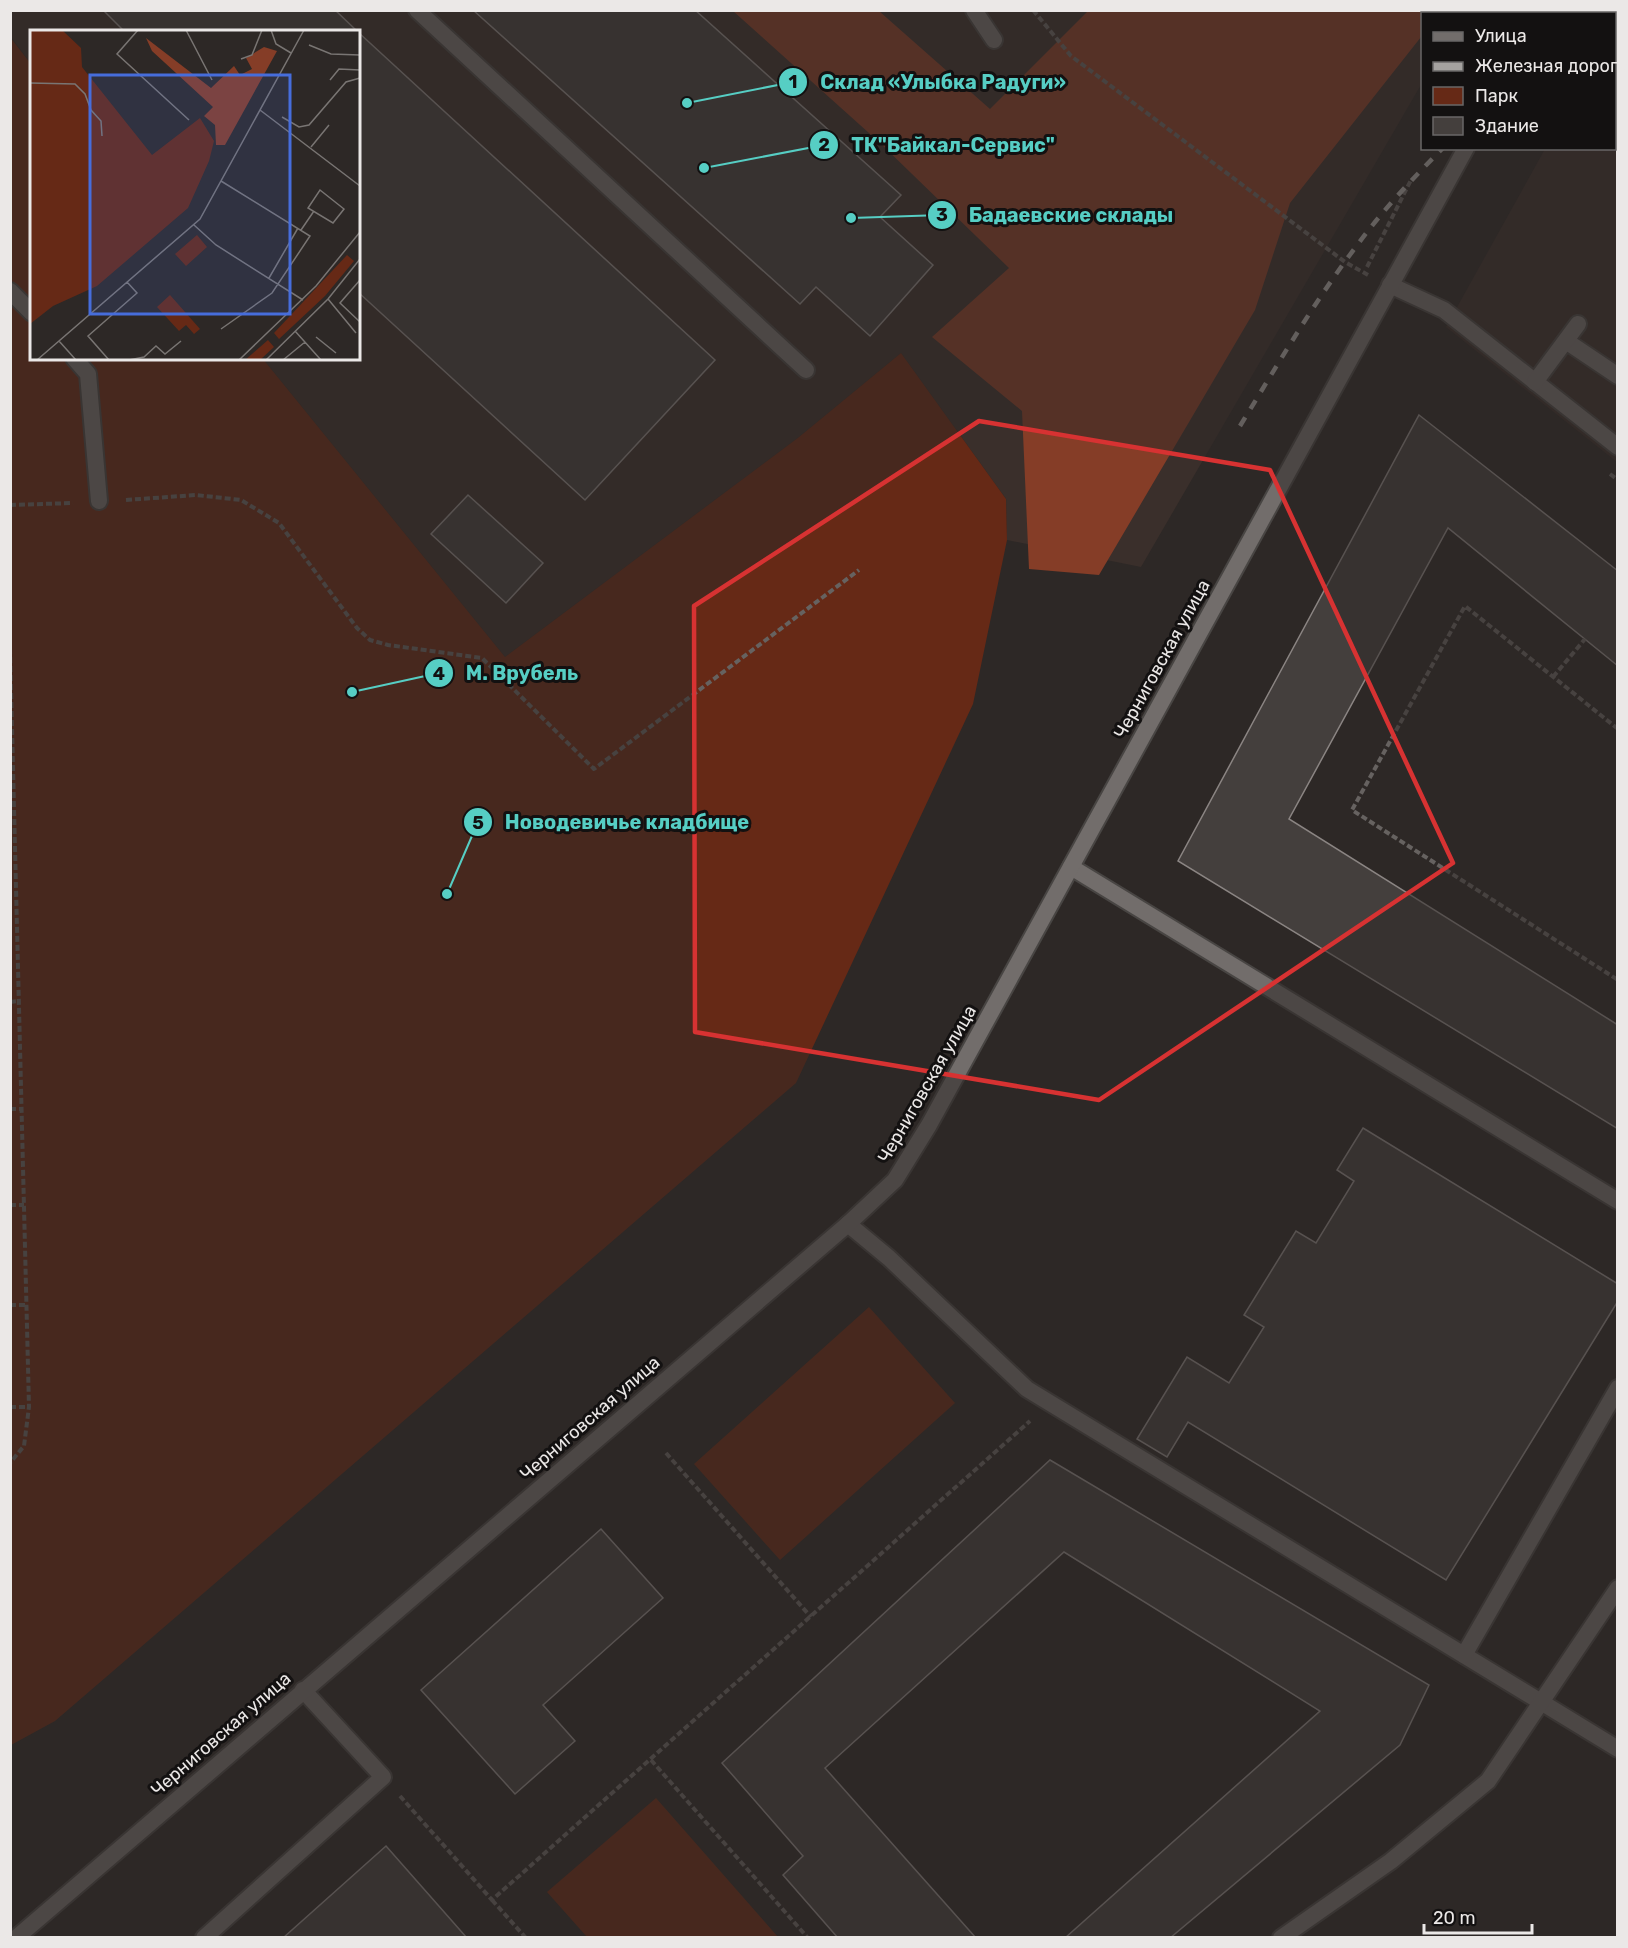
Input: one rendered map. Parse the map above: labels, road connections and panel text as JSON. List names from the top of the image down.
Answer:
{
  "streets": {
    "street": ["Черниговская улица"]
  },
  "places": [
    "Склад «Улыбка Радуги»",
    "ТК\"Байкал-Сервис\"",
    "Бадаевские склады",
    "М. Врубель",
    "Новодевичье кладбище"
  ],
  "legend": [
    "Улица",
    "Железная дорога",
    "Парк",
    "Здание"
  ],
  "scale_bar": "20 m"
}
